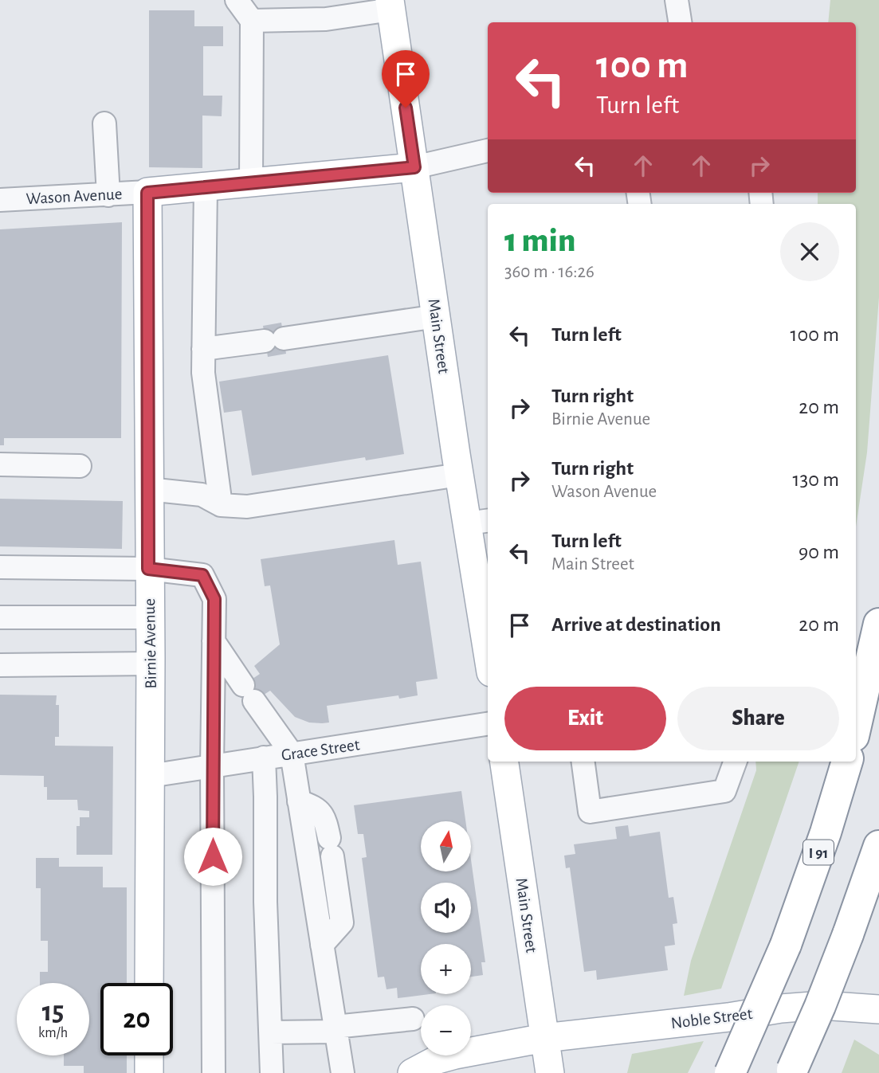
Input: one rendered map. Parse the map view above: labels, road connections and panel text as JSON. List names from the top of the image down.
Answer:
{
  "streets": {
    "highway": ["I 91"],
    "main road": [
      "Wason Avenue",
      "Main Street",
      "Birnie Avenue",
      "Noble Street"
    ],
    "street": ["Grace Street"]
  },
  "crossings": [
    ["Wason Avenue", "Main Street"],
    ["Wason Avenue", "Birnie Avenue"],
    ["Main Street", "Noble Street"],
    ["Birnie Avenue", "Grace Street"]
  ],
  "north": "top",
  "page": {
    "turn": ["100 m", "Turn left"],
    "heading": ["1 min", "360 m · 16:26"],
    "list": [
      {
        "name": "Turn left",
        "value": "100 m"
      },
      {
        "name": "Turn right",
        "note": "Birnie Avenue",
        "value": "20 m"
      },
      {
        "name": "Turn right",
        "note": "Wason Avenue",
        "value": "130 m"
      },
      {
        "name": "Turn left",
        "note": "Main Street",
        "value": "90 m"
      },
      {
        "name": "Arrive at destination",
        "value": "20 m"
      }
    ],
    "buttons": ["Exit", "Share"],
    "map_buttons": ["+", "−"],
    "speed": "15 km/h",
    "limit": "20"
  }
}
